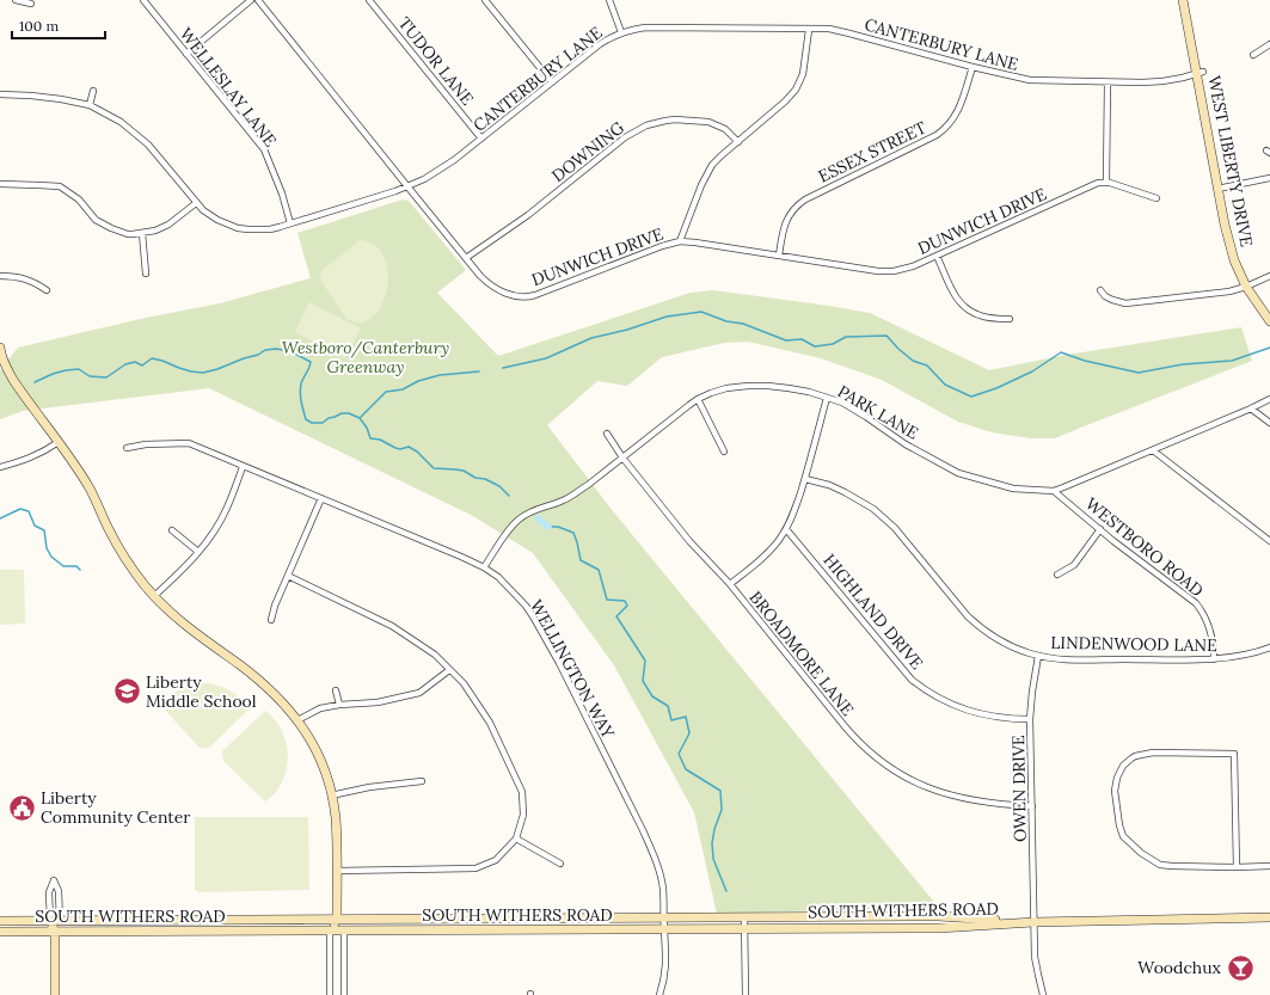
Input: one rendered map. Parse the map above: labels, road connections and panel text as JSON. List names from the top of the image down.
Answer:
{
  "streets": {
    "main road": ["WEST LIBERTY DRIVE", "SOUTH WITHERS ROAD"],
    "street": [
      "CANTERBURY LANE",
      "TUDOR LANE",
      "WELLESLAY LANE",
      "DOWNING",
      "ESSEX STREET",
      "DUNWICH DRIVE",
      "PARK LANE",
      "WESTBORO ROAD",
      "HIGHLAND DRIVE",
      "LINDENWOOD LANE",
      "BROADMORE LANE",
      "WELLINGTON WAY",
      "OWEN DRIVE"
    ]
  },
  "crossings": [
    ["CANTERBURY LANE", "TUDOR LANE"],
    ["CANTERBURY LANE", "WELLESLAY LANE"],
    ["CANTERBURY LANE", "ESSEX STREET"],
    ["CANTERBURY LANE", "WEST LIBERTY DRIVE"],
    ["CANTERBURY LANE", "DUNWICH DRIVE"],
    ["DOWNING", "DUNWICH DRIVE"],
    ["ESSEX STREET", "DUNWICH DRIVE"],
    ["PARK LANE", "WESTBORO ROAD"],
    ["PARK LANE", "BROADMORE LANE"],
    ["PARK LANE", "WELLINGTON WAY"],
    ["WESTBORO ROAD", "LINDENWOOD LANE"],
    ["HIGHLAND DRIVE", "OWEN DRIVE"],
    ["LINDENWOOD LANE", "OWEN DRIVE"],
    ["BROADMORE LANE", "OWEN DRIVE"],
    ["WELLINGTON WAY", "SOUTH WITHERS ROAD"],
    ["OWEN DRIVE", "SOUTH WITHERS ROAD"]
  ],
  "parks": ["Westboro/Canterbury Greenway"],
  "places": {
    "school or university": ["Liberty Middle School"],
    "public building": ["Liberty Community Center"],
    "bar": ["Woodchux"]
  },
  "scale_bar": "100 m"
}
